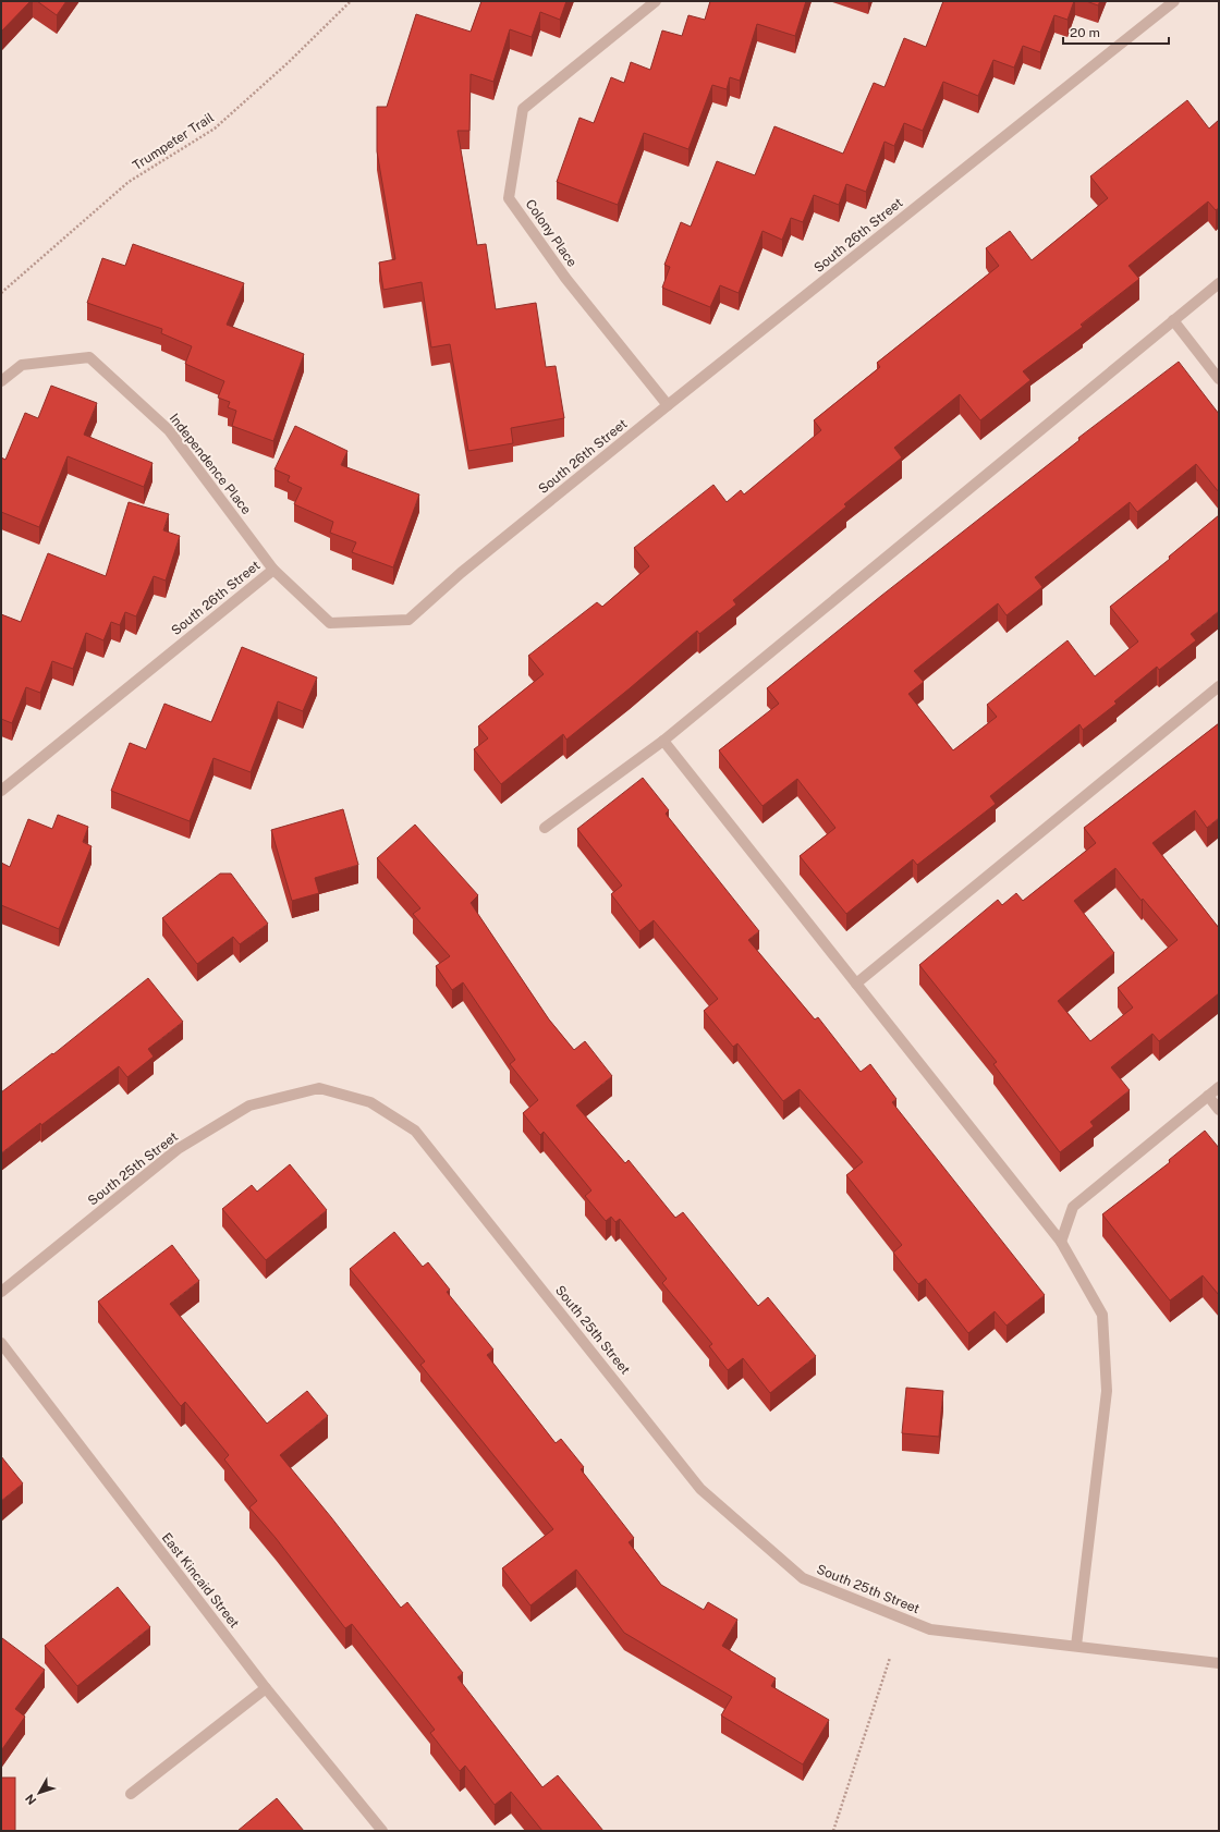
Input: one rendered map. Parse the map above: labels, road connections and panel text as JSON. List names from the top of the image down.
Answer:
{
  "streets": {
    "street": [
      "Colony Place",
      "South 26th Street",
      "Independence Place",
      "South 25th Street",
      "East Kincaid Street"
    ],
    "path": ["Trumpeter Trail"]
  },
  "crossings": [
    ["Colony Place", "South 26th Street"],
    ["South 26th Street", "Independence Place"]
  ],
  "scale_bar": "20 m",
  "north": "bottom left"
}
